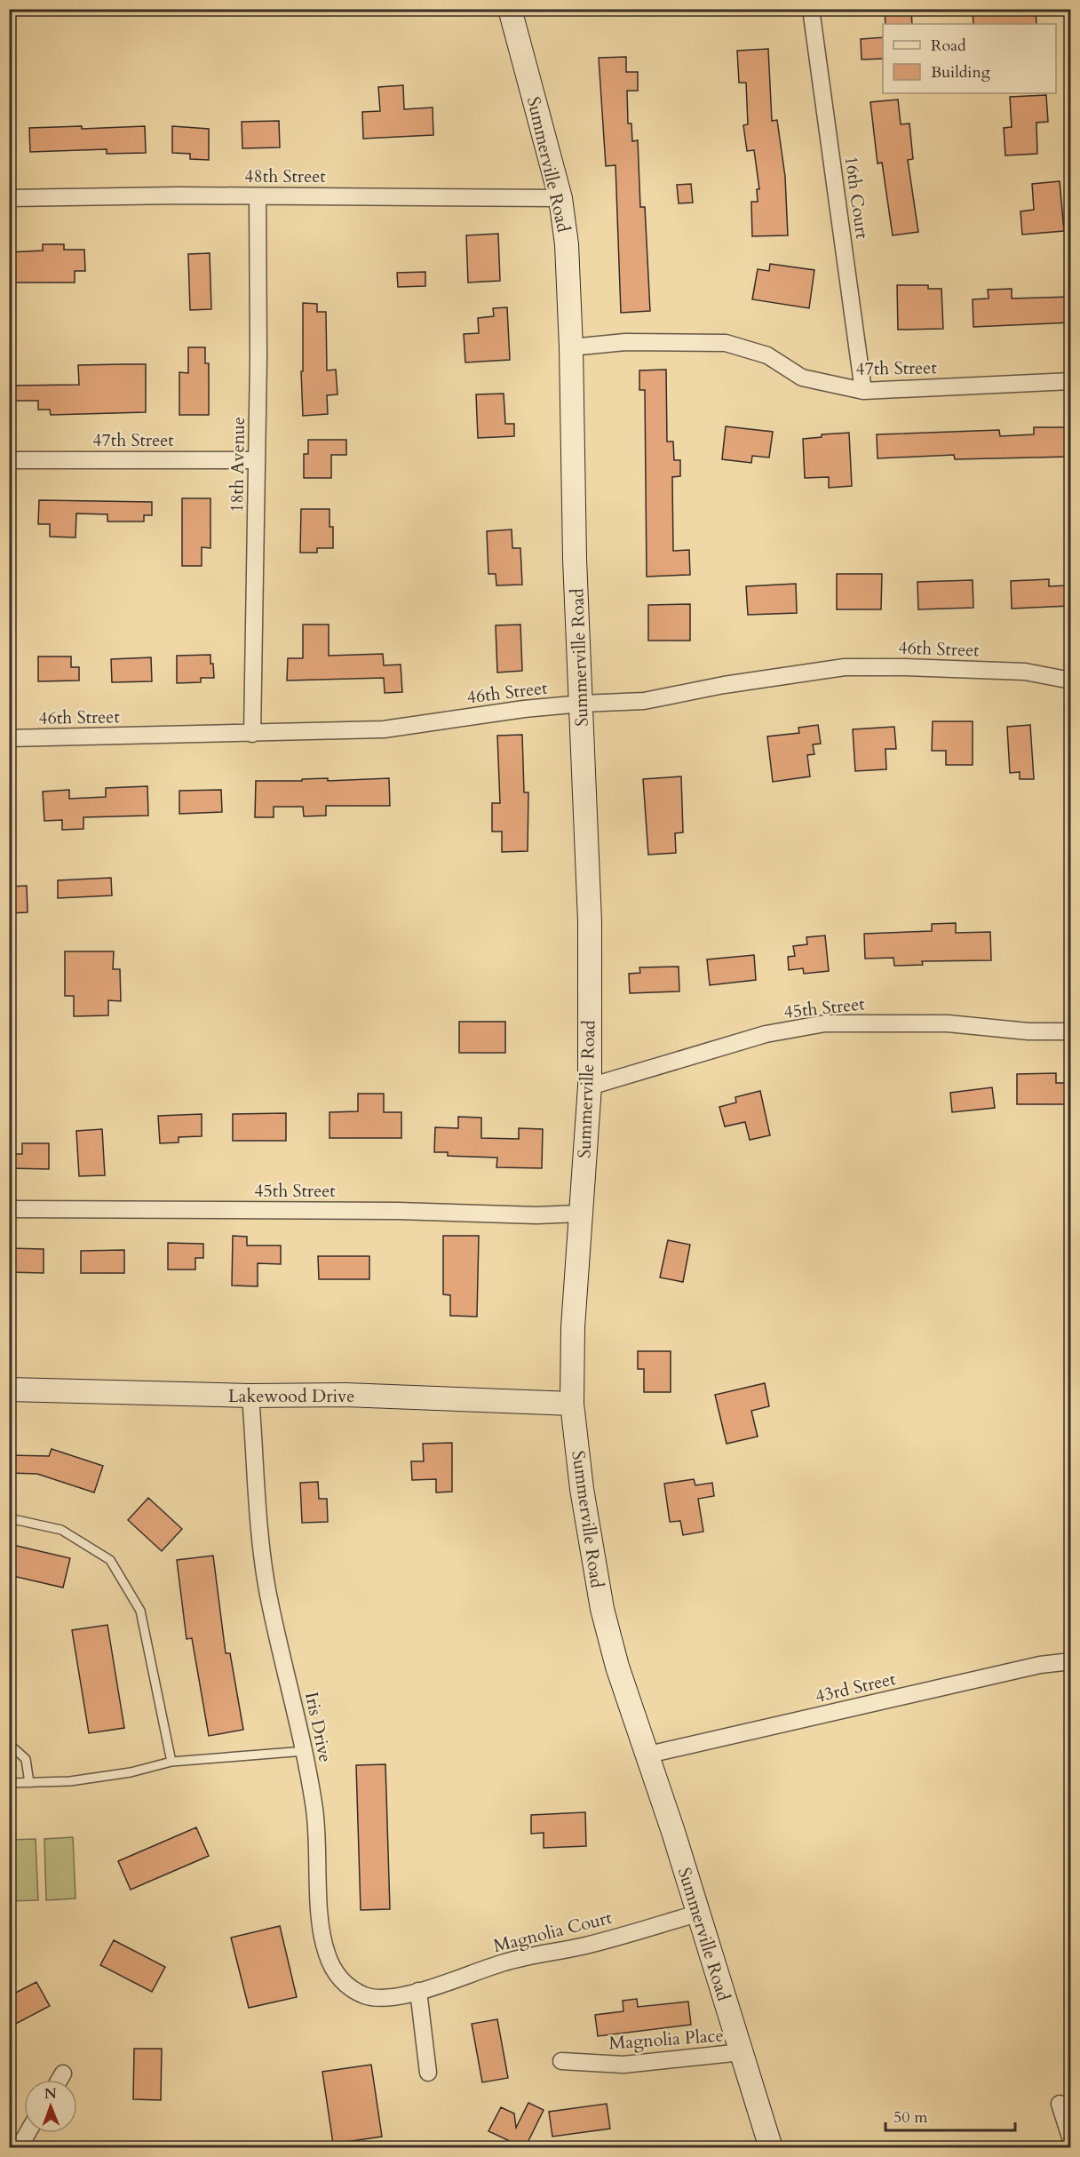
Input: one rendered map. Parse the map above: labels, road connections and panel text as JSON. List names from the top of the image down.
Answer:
{
  "streets": {
    "main road": ["Summerville Road", "Lakewood Drive"],
    "street": [
      "48th Street",
      "16th Court",
      "47th Street",
      "18th Avenue",
      "46th Street",
      "45th Street",
      "43rd Street",
      "Iris Drive",
      "Magnolia Court",
      "Magnolia Place"
    ]
  },
  "crossings": [
    ["Summerville Road", "48th Street"],
    ["Summerville Road", "47th Street"],
    ["Summerville Road", "46th Street"],
    ["Summerville Road", "45th Street"],
    ["Summerville Road", "Lakewood Drive"],
    ["Summerville Road", "43rd Street"],
    ["Summerville Road", "Magnolia Court"],
    ["Summerville Road", "Magnolia Place"],
    ["48th Street", "18th Avenue"],
    ["16th Court", "47th Street"],
    ["47th Street", "18th Avenue"],
    ["18th Avenue", "46th Street"],
    ["Lakewood Drive", "Iris Drive"],
    ["Iris Drive", "Magnolia Court"]
  ],
  "legend": ["Road", "Building"],
  "scale_bar": "50 m",
  "north": "top"
}
